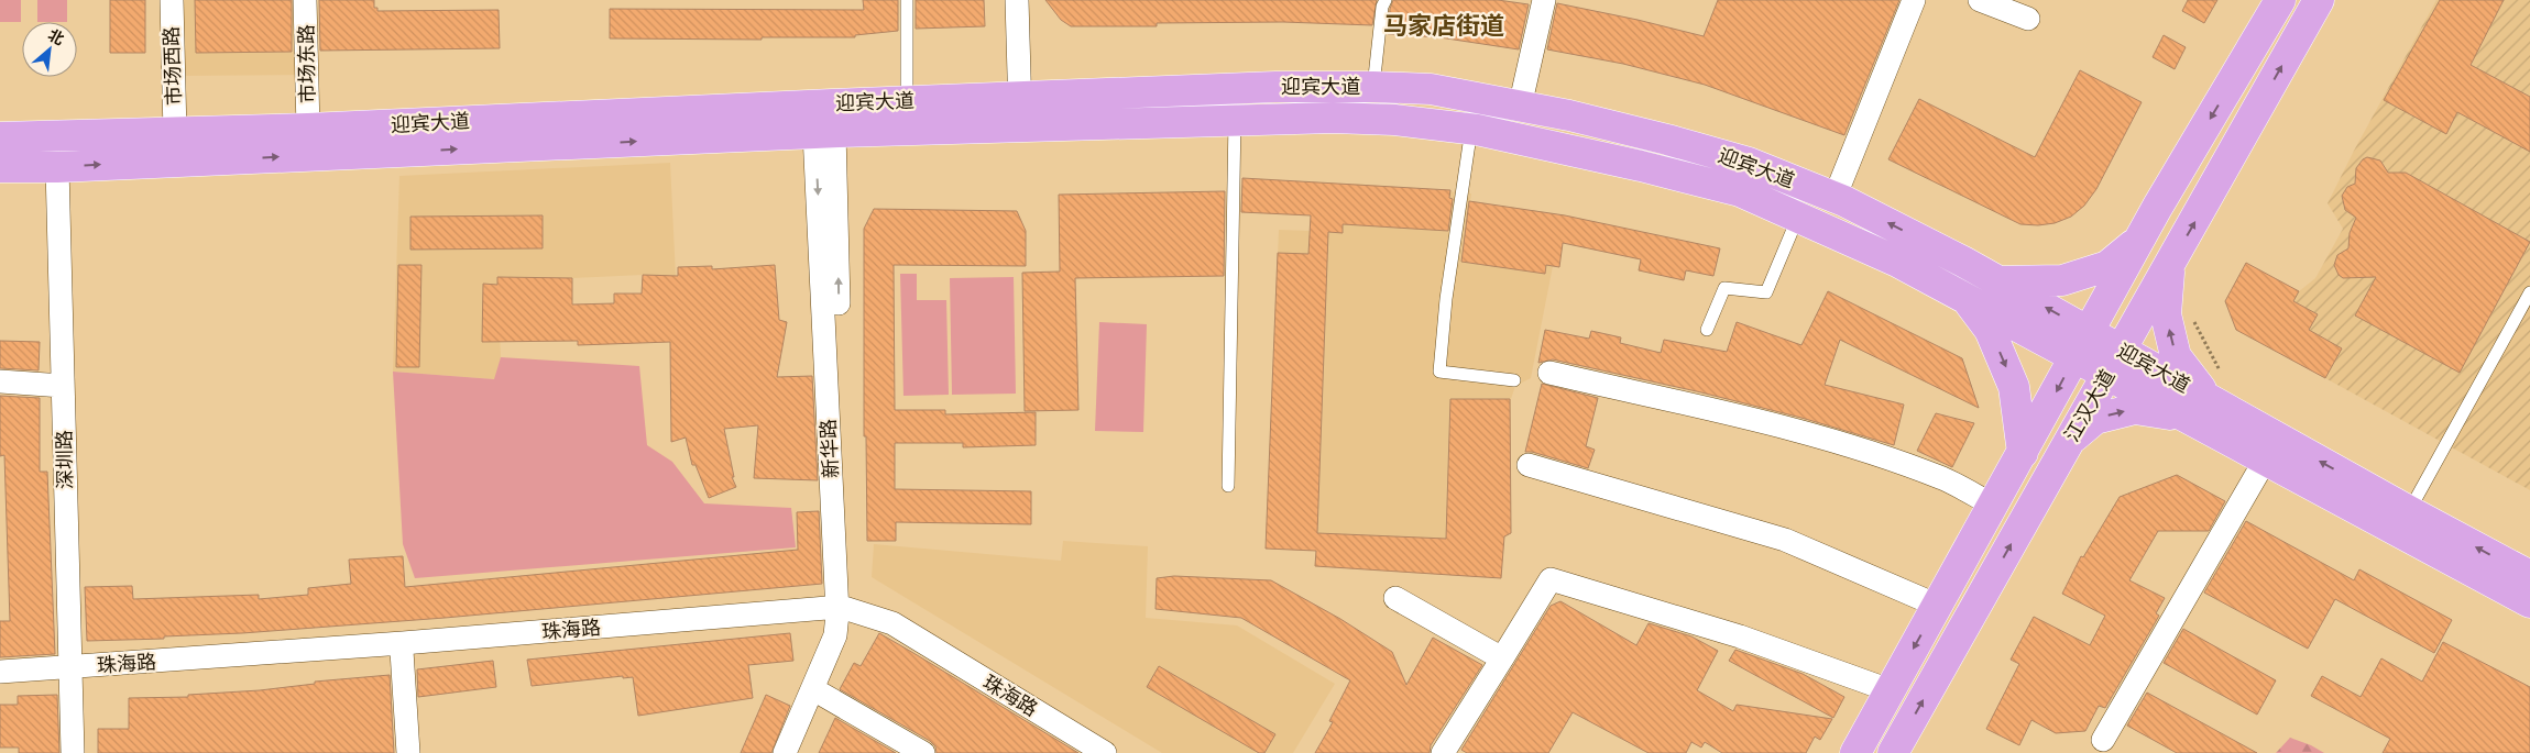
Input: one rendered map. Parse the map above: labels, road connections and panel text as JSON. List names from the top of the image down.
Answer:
{
  "streets": {
    "main road": ["迎宾大道", "江汉大道"],
    "street": [
      "市场东路",
      "市场西路",
      "新华路",
      "深圳路",
      "珠海路"
    ]
  },
  "crossings": [
    ["市场东路", "迎宾大道"],
    ["市场西路", "迎宾大道"],
    ["迎宾大道", "江汉大道"],
    ["迎宾大道", "新华路"],
    ["迎宾大道", "深圳路"],
    ["新华路", "珠海路"],
    ["深圳路", "珠海路"]
  ],
  "districts": ["马家店街道"],
  "north": "top right"
}
